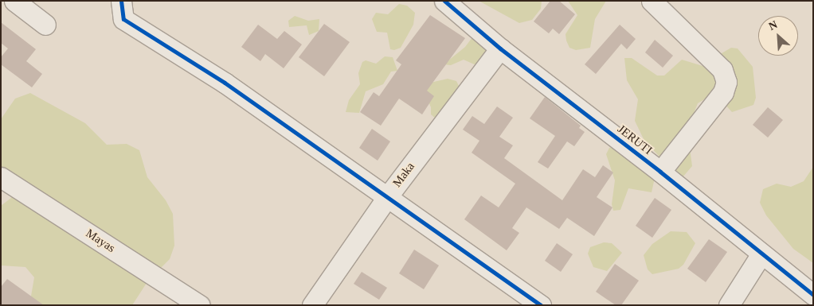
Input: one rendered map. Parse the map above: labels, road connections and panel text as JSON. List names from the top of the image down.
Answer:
{
  "streets": {
    "street": ["JERUTI", "Maka", "Mayas"]
  },
  "crossings": [
    ["JERUTI", "Maka"]
  ],
  "north": "top left"
}
